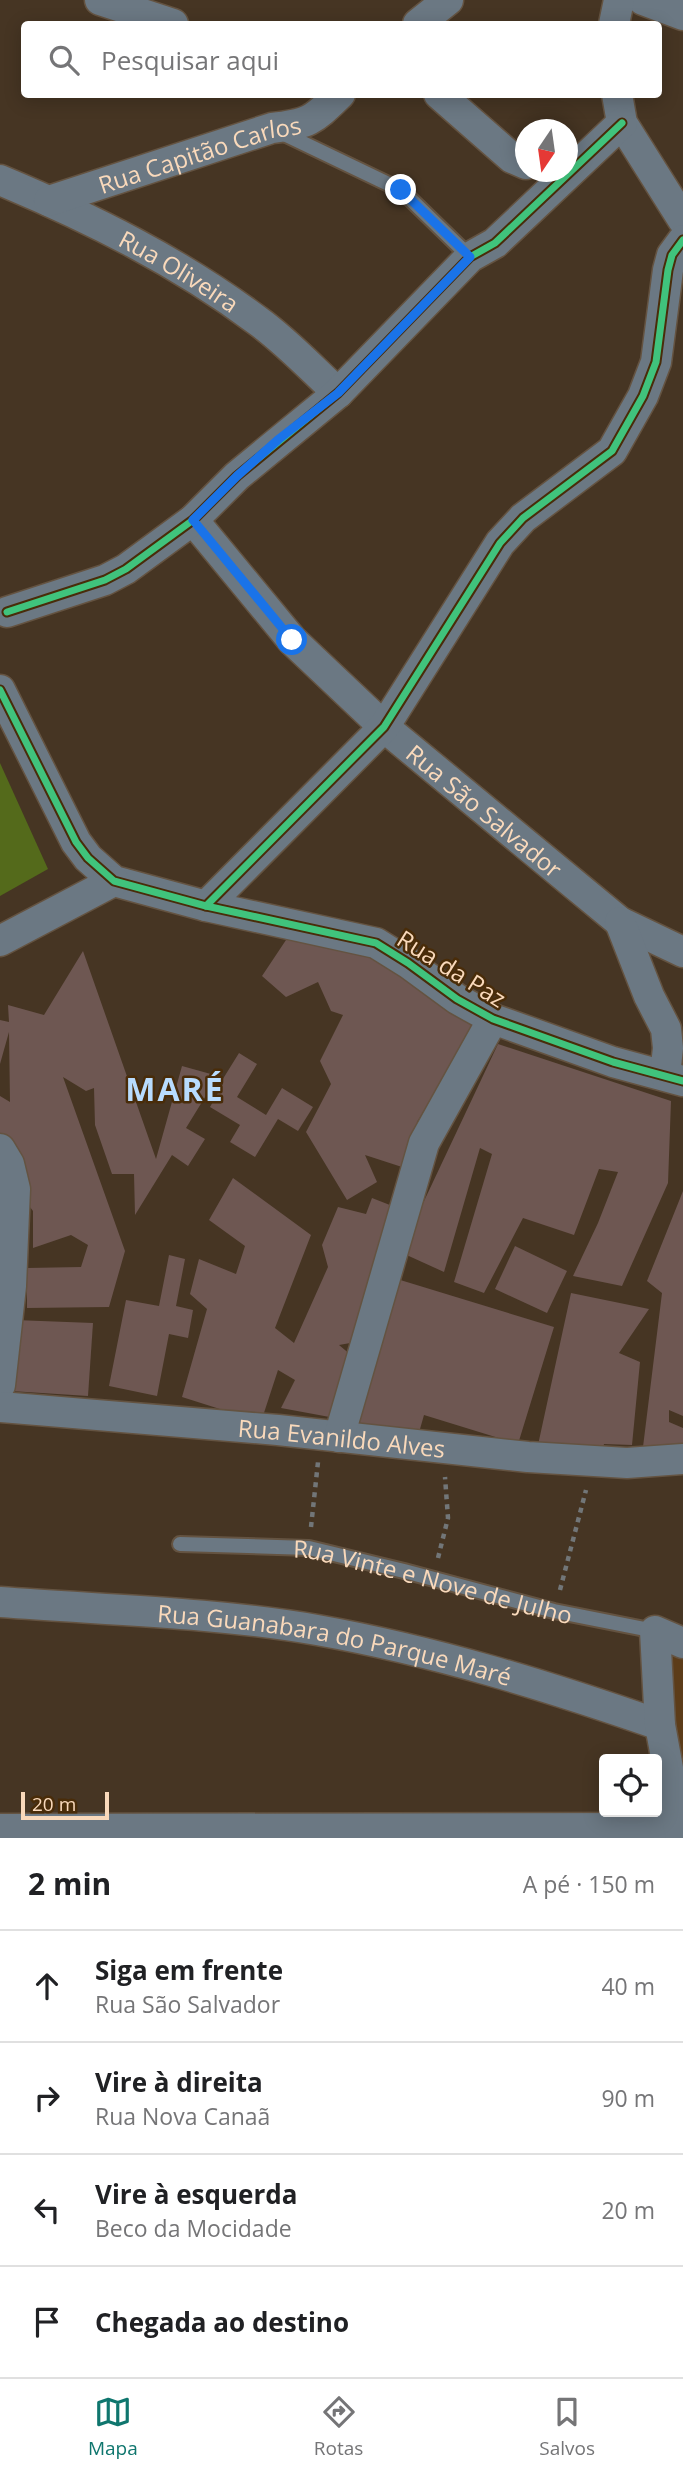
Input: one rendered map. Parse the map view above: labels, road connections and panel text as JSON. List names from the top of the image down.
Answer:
{
  "streets": {
    "street": [
      "Rua Capitão Carlos",
      "Rua Oliveira",
      "Rua São Salvador",
      "Rua da Paz",
      "Rua Evanildo Alves",
      "Rua Vinte e Nove de Julho",
      "Rua Guanabara do Parque Maré"
    ]
  },
  "crossings": [
    ["Rua Capitão Carlos", "Rua Oliveira"]
  ],
  "districts": ["MARÉ"],
  "scale_bar": "20 m",
  "north": "bottom",
  "page": {
    "search": "Pesquisar aqui",
    "scale": "20 m",
    "heading": ["2 min", "A pé · 150 m"],
    "list": [
      ["Siga em frente", "Rua São Salvador", "40 m"],
      ["Vire à direita", "Rua Nova Canaã", "90 m"],
      ["Vire à esquerda", "Beco da Mocidade", "20 m"],
      "Chegada ao destino"
    ],
    "nav": ["Mapa", "Rotas", "Salvos"]
  }
}
